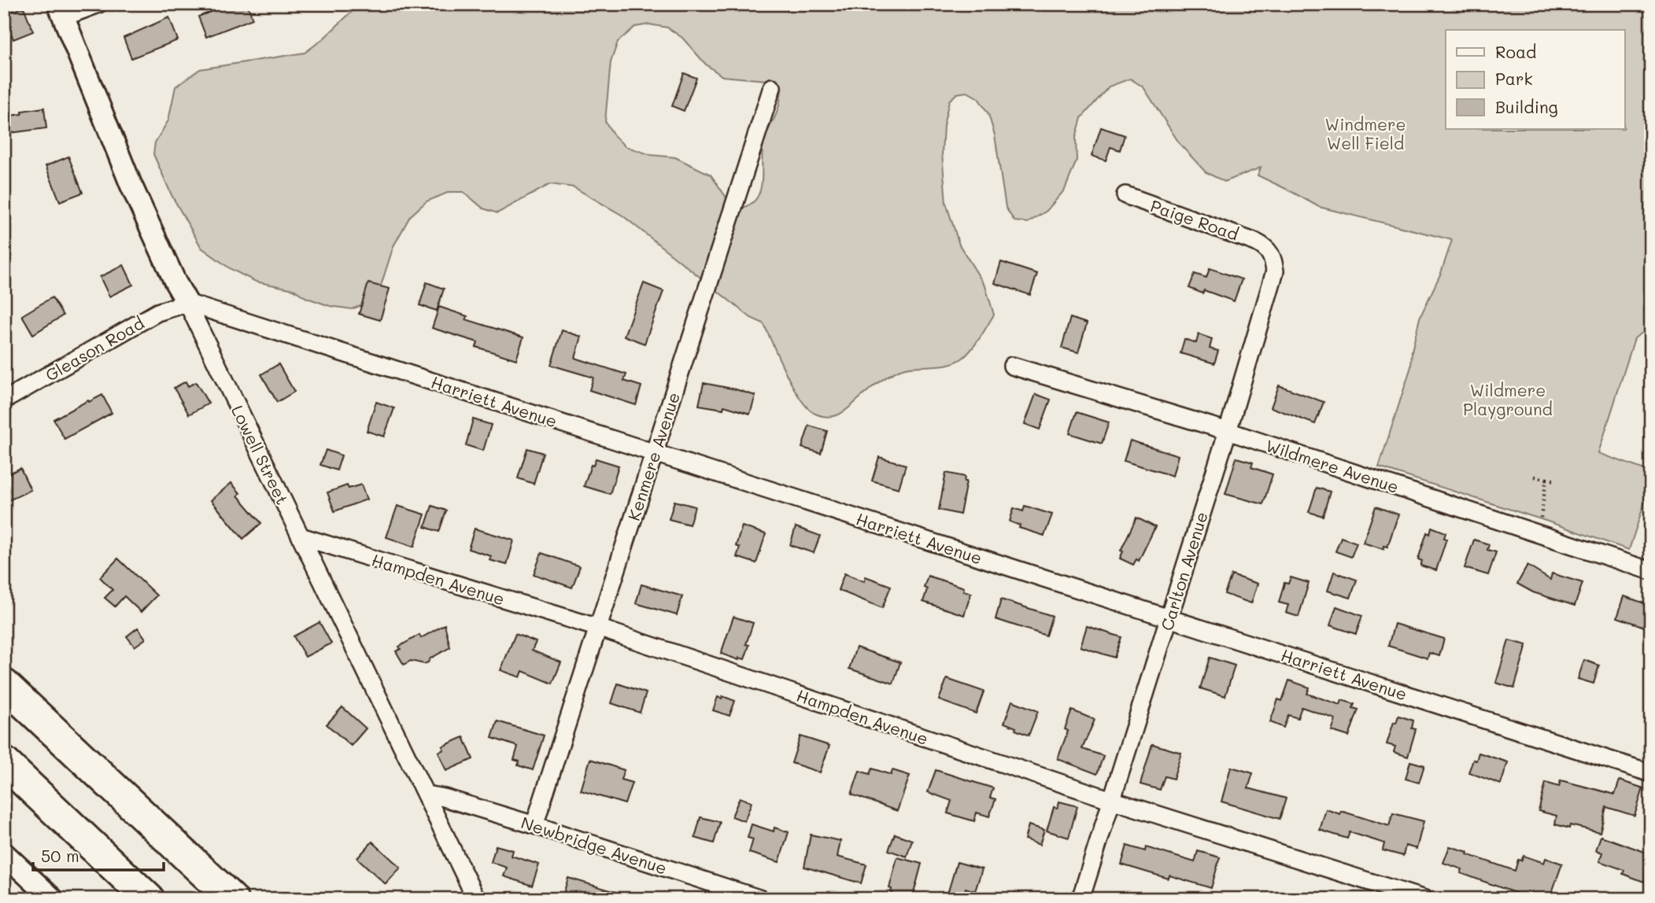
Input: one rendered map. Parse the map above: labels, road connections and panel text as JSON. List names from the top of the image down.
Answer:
{
  "streets": {
    "street": [
      "Paige Road",
      "Gleason Road",
      "Harriett Avenue",
      "Lowell Street",
      "Kenmere Avenue",
      "Wildmere Avenue",
      "Carlton Avenue",
      "Hampden Avenue",
      "Newbridge Avenue"
    ]
  },
  "crossings": [
    ["Paige Road", "Carlton Avenue"],
    ["Gleason Road", "Harriett Avenue"],
    ["Gleason Road", "Lowell Street"],
    ["Harriett Avenue", "Lowell Street"],
    ["Harriett Avenue", "Kenmere Avenue"],
    ["Harriett Avenue", "Carlton Avenue"],
    ["Lowell Street", "Hampden Avenue"],
    ["Lowell Street", "Newbridge Avenue"],
    ["Kenmere Avenue", "Hampden Avenue"],
    ["Kenmere Avenue", "Newbridge Avenue"],
    ["Wildmere Avenue", "Carlton Avenue"],
    ["Carlton Avenue", "Hampden Avenue"]
  ],
  "parks": ["Windmere Well Field", "Wildmere Playground"],
  "legend": ["Road", "Park", "Building"],
  "scale_bar": "50 m"
}
